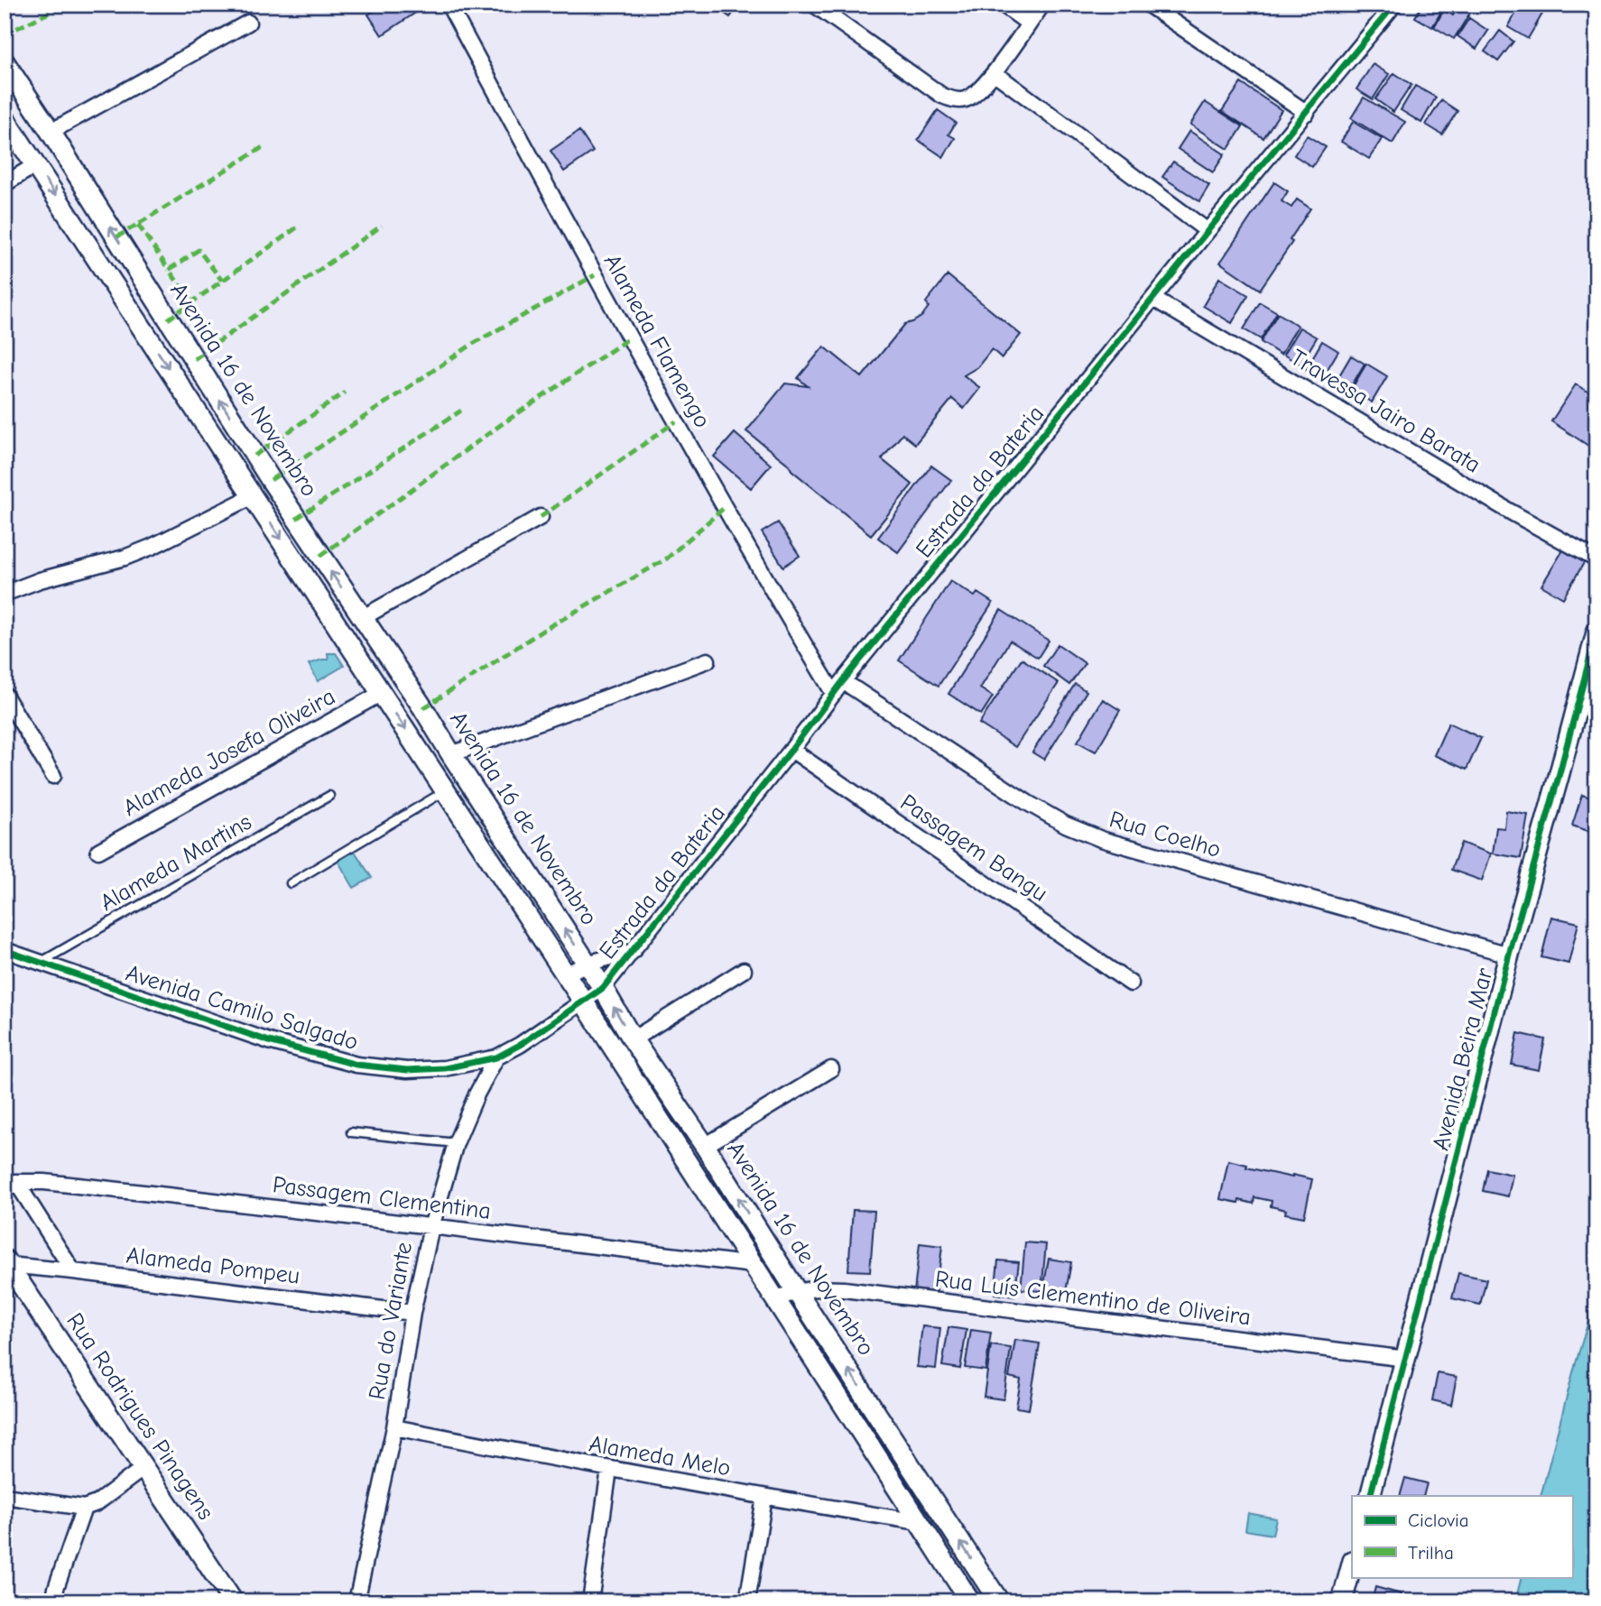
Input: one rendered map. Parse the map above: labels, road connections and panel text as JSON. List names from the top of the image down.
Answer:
{
  "streets": {
    "main road": ["Avenida 16 de Novembro", "Avenida Beira Mar", "Rua Rodrigues Pinagens"],
    "street": [
      "Alameda Flamengo",
      "Travessa Jairo Barata",
      "Estrada da Bateria",
      "Alameda Josefa Oliveira",
      "Rua Coelho",
      "Passagem Bangu",
      "Avenida Camilo Salgado",
      "Passagem Clementina",
      "Alameda Pompeu",
      "Rua Luís Clementino de Oliveira",
      "Rua do Variante",
      "Alameda Melo"
    ],
    "lane": ["Alameda Martins"]
  },
  "crossings": [
    ["Alameda Flamengo", "Estrada da Bateria"],
    ["Avenida 16 de Novembro", "Estrada da Bateria"],
    ["Avenida 16 de Novembro", "Alameda Josefa Oliveira"],
    ["Avenida 16 de Novembro", "Avenida Camilo Salgado"],
    ["Avenida 16 de Novembro", "Passagem Clementina"],
    ["Avenida 16 de Novembro", "Rua Luís Clementino de Oliveira"],
    ["Avenida 16 de Novembro", "Alameda Melo"],
    ["Travessa Jairo Barata", "Estrada da Bateria"],
    ["Estrada da Bateria", "Rua Coelho"],
    ["Estrada da Bateria", "Passagem Bangu"],
    ["Estrada da Bateria", "Avenida Camilo Salgado"],
    ["Rua Coelho", "Avenida Beira Mar"],
    ["Alameda Martins", "Avenida Camilo Salgado"],
    ["Avenida Camilo Salgado", "Rua do Variante"],
    ["Avenida Beira Mar", "Rua Luís Clementino de Oliveira"],
    ["Passagem Clementina", "Rua do Variante"],
    ["Alameda Pompeu", "Rua do Variante"],
    ["Alameda Pompeu", "Rua Rodrigues Pinagens"],
    ["Rua do Variante", "Alameda Melo"]
  ],
  "legend": ["Ciclovia", "Trilha"]
}
